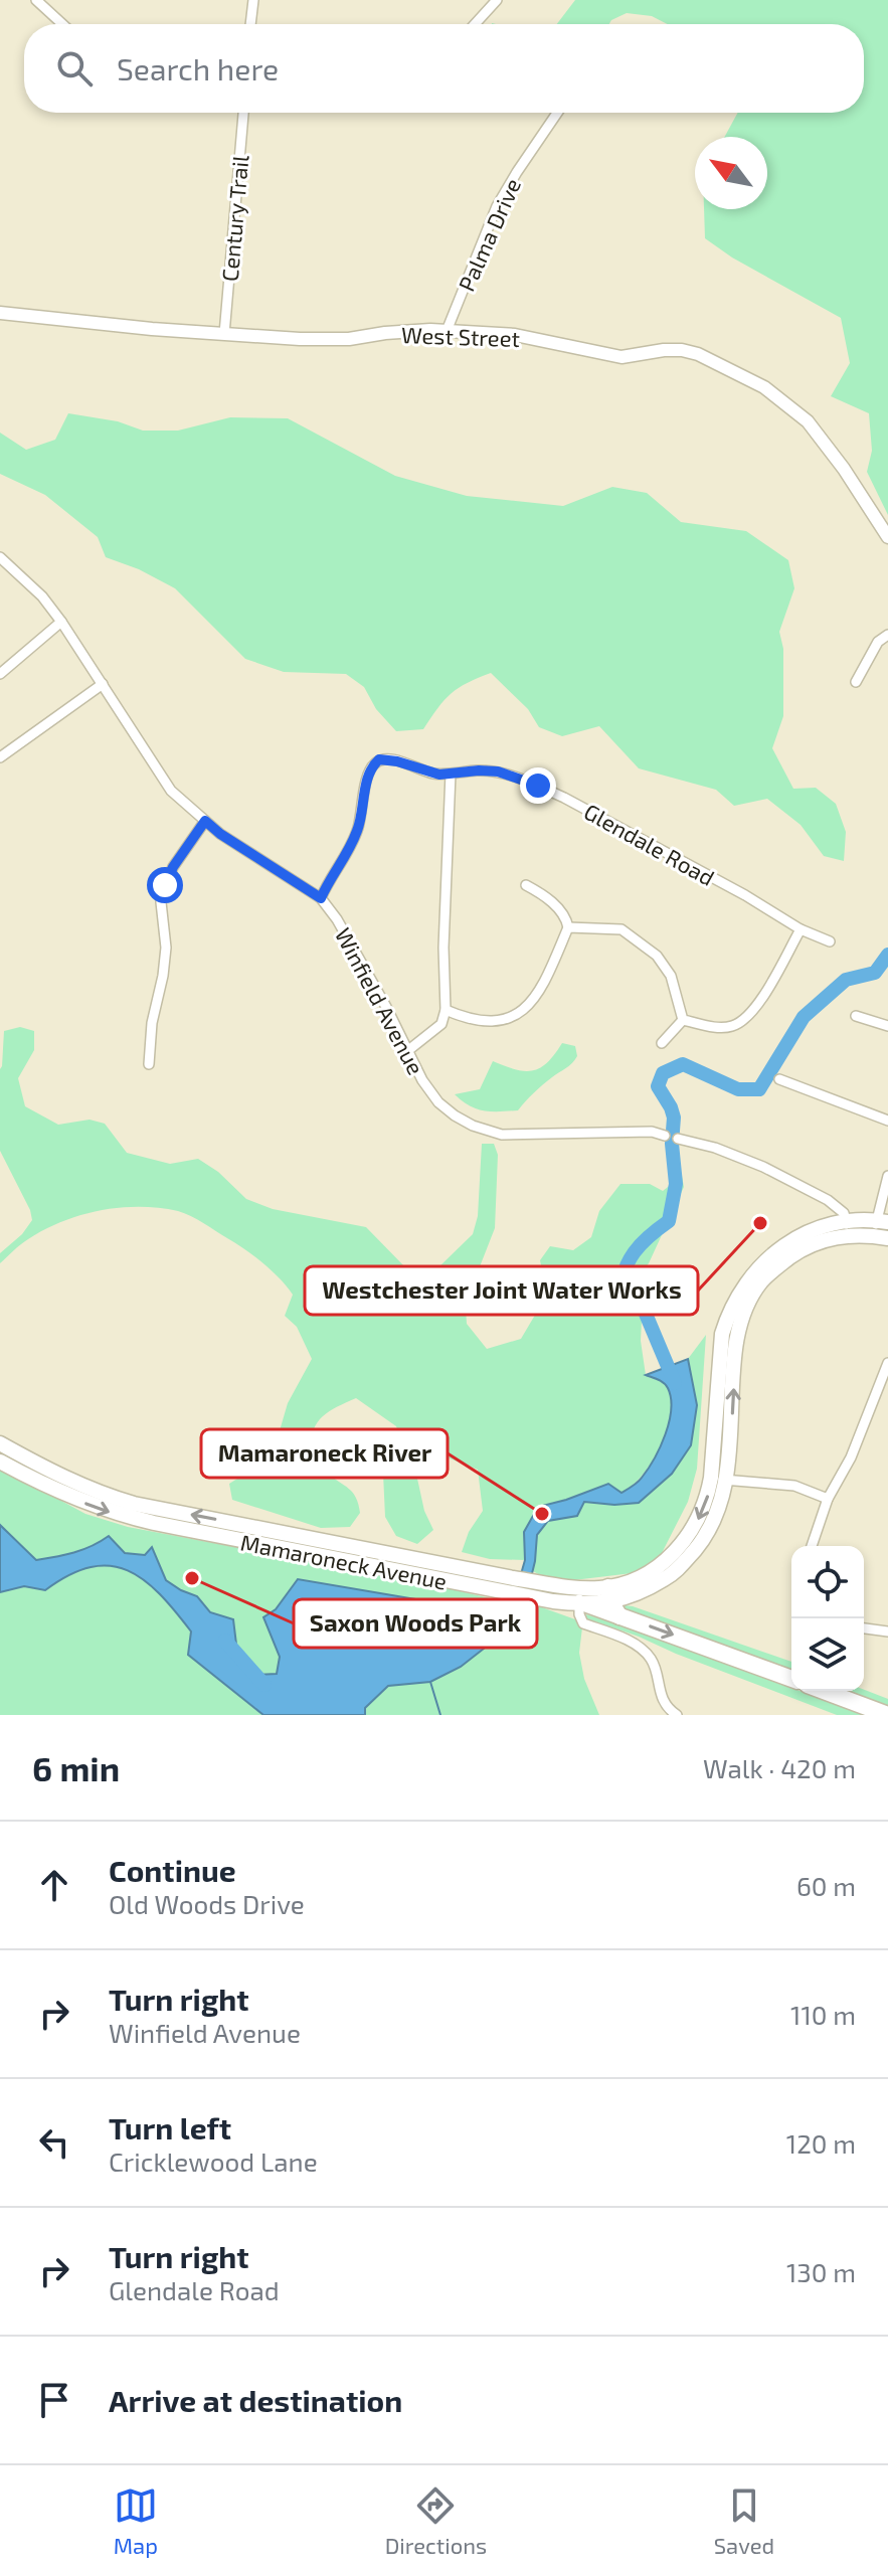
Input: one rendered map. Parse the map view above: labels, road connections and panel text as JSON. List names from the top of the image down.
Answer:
{
  "streets": {
    "main road": ["Mamaroneck Avenue"],
    "street": [
      "Century Trail",
      "Palma Drive",
      "West Street",
      "Glendale Road",
      "Winfield Avenue"
    ]
  },
  "crossings": [
    ["Century Trail", "West Street"],
    ["Palma Drive", "West Street"],
    ["Glendale Road", "Winfield Avenue"]
  ],
  "places": ["Westchester Joint Water Works", "Mamaroneck River", "Saxon Woods Park"],
  "north": "top left",
  "page": {
    "search": "Search here",
    "heading": ["6 min", "Walk · 420 m"],
    "list": [
      ["Continue", "Old Woods Drive", "60 m"],
      ["Turn right", "Winfield Avenue", "110 m"],
      ["Turn left", "Cricklewood Lane", "120 m"],
      ["Turn right", "Glendale Road", "130 m"],
      "Arrive at destination"
    ],
    "nav": ["Map", "Directions", "Saved"]
  }
}
